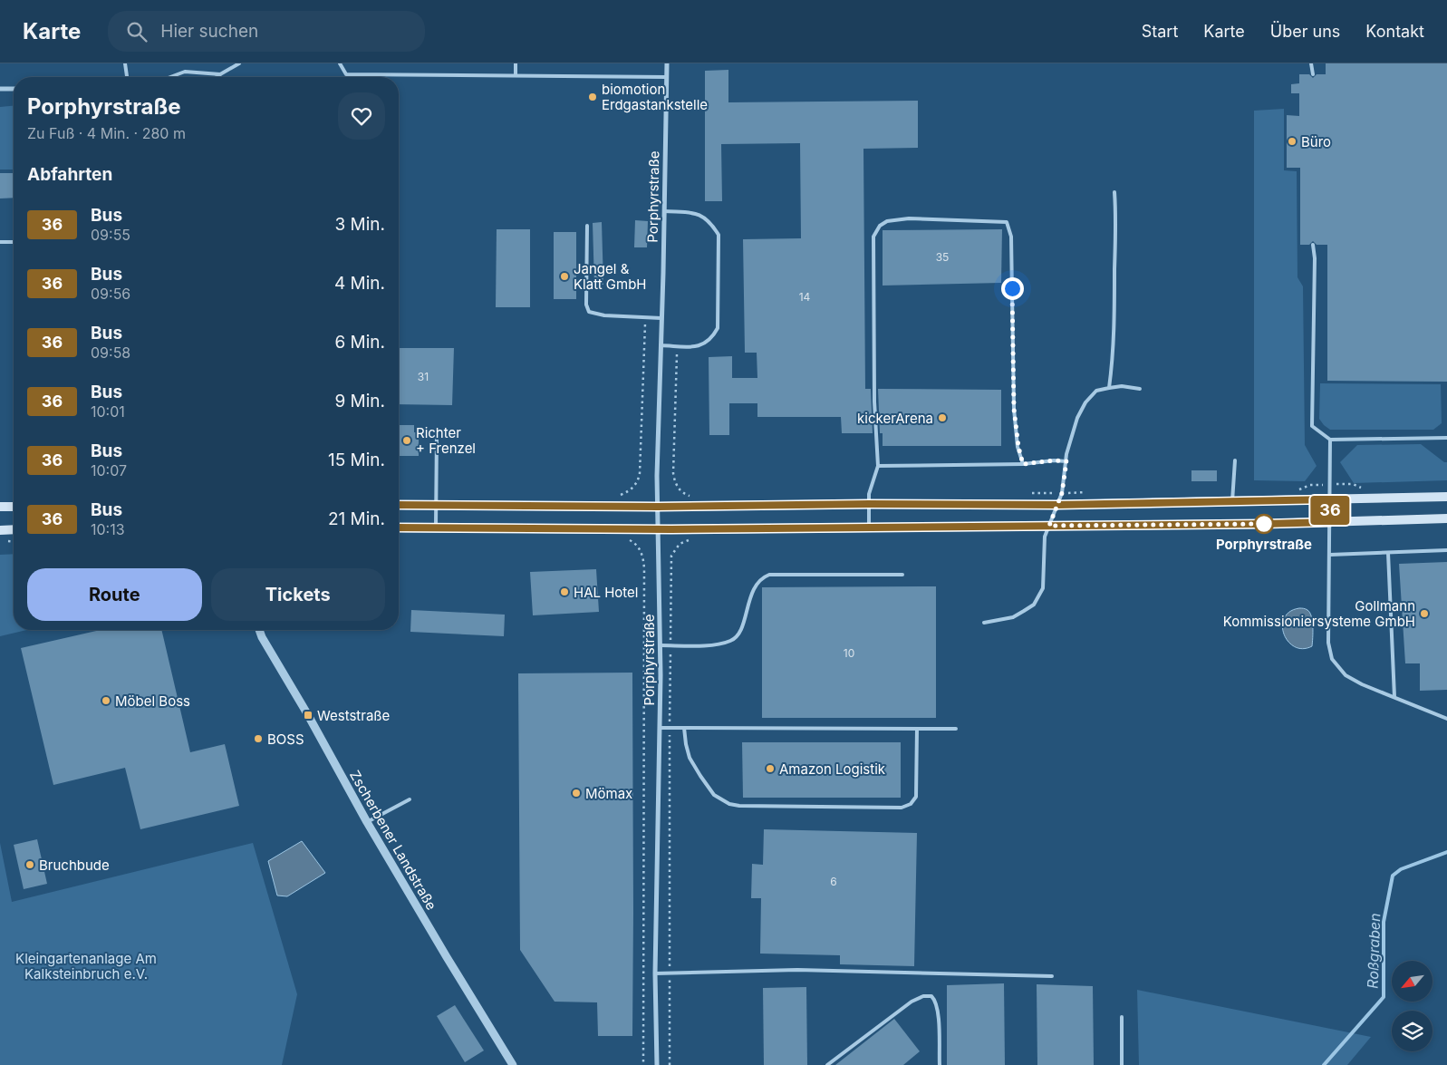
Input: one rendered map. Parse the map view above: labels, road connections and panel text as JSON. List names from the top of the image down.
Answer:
{
  "streets": {
    "street": ["Porphyrstraße", "Zscherbener Landstraße"]
  },
  "water": ["Roßgraben"],
  "parks": ["Kleingartenanlage Am Kalksteinbruch e.V."],
  "places": {
    "other": [
      "biomotion Erdgastankstelle",
      "Büro",
      "Jangel & Klatt GmbH",
      "kickerArena",
      "Richter + Frenzel",
      "Porphyrstraße",
      "HAL Hotel",
      "Gollmann Kommissioniersysteme GmbH",
      "Möbel Boss",
      "BOSS",
      "Amazon Logistik",
      "Mömax",
      "Bruchbude"
    ],
    "transit": ["Weststraße"]
  },
  "lines": ["bus line 36"],
  "house_numbers": [
    "35",
    "14",
    "31",
    "10",
    "6"
  ],
  "north": "bottom left",
  "page": {
    "header": "Karte",
    "search": "Hier suchen",
    "nav": [
      "Start",
      "Karte",
      "Über uns",
      "Kontakt"
    ],
    "on_map": "36",
    "heading": [
      ["Porphyrstraße", "Zu Fuß · 4 Min. · 280 m"],
      "Abfahrten"
    ],
    "list": [
      {
        "mark": "36",
        "name": "Bus",
        "note": "09:55",
        "value": "3 Min."
      },
      {
        "mark": "36",
        "name": "Bus",
        "note": "09:56",
        "value": "4 Min."
      },
      {
        "mark": "36",
        "name": "Bus",
        "note": "09:58",
        "value": "6 Min."
      },
      {
        "mark": "36",
        "name": "Bus",
        "note": "10:01",
        "value": "9 Min."
      },
      {
        "mark": "36",
        "name": "Bus",
        "note": "10:07",
        "value": "15 Min."
      },
      {
        "mark": "36",
        "name": "Bus",
        "note": "10:13",
        "value": "21 Min."
      }
    ],
    "buttons": ["Route", "Tickets"]
  }
}
